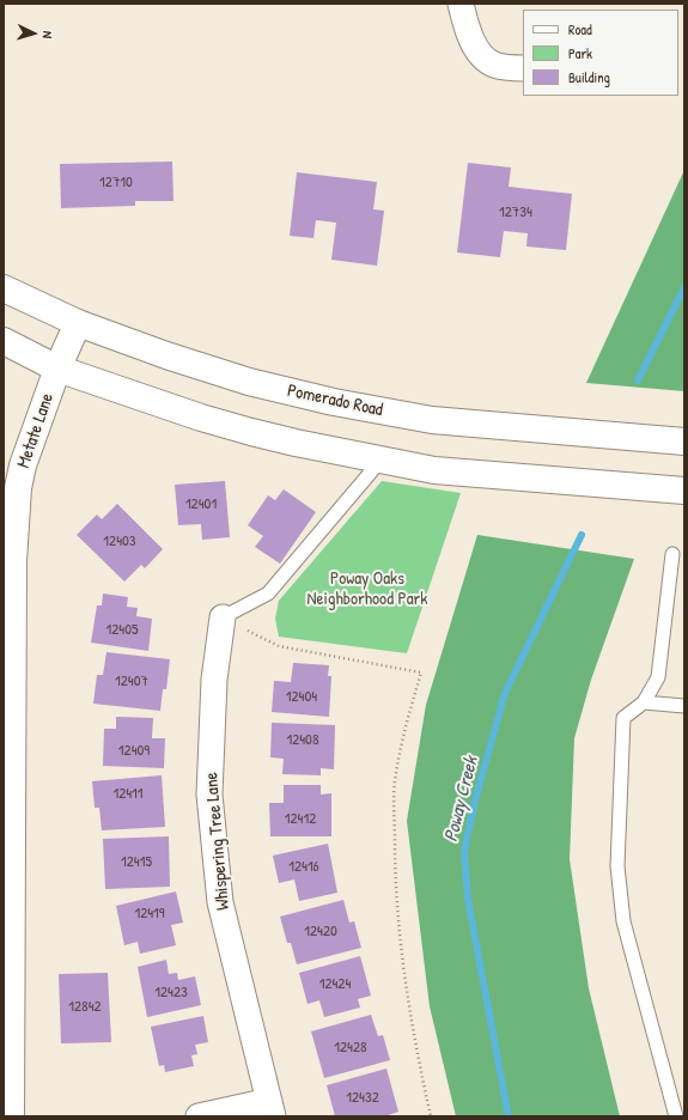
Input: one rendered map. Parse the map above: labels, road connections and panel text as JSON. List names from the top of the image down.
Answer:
{
  "streets": {
    "main road": ["Pomerado Road", "Metate Lane"],
    "street": ["Whispering Tree Lane"]
  },
  "crossings": [
    ["Pomerado Road", "Metate Lane"]
  ],
  "water": ["Poway Creek"],
  "parks": ["Poway Oaks Neighborhood Park"],
  "house_numbers": [
    "12710",
    "12734",
    "12401",
    "12403",
    "12405",
    "12407",
    "12404",
    "12408",
    "12409",
    "12411",
    "12412",
    "12415",
    "12416",
    "12419",
    "12420",
    "12424",
    "12423",
    "12842",
    "12428",
    "12432"
  ],
  "legend": ["Road", "Park", "Building"],
  "north": "right"
}
